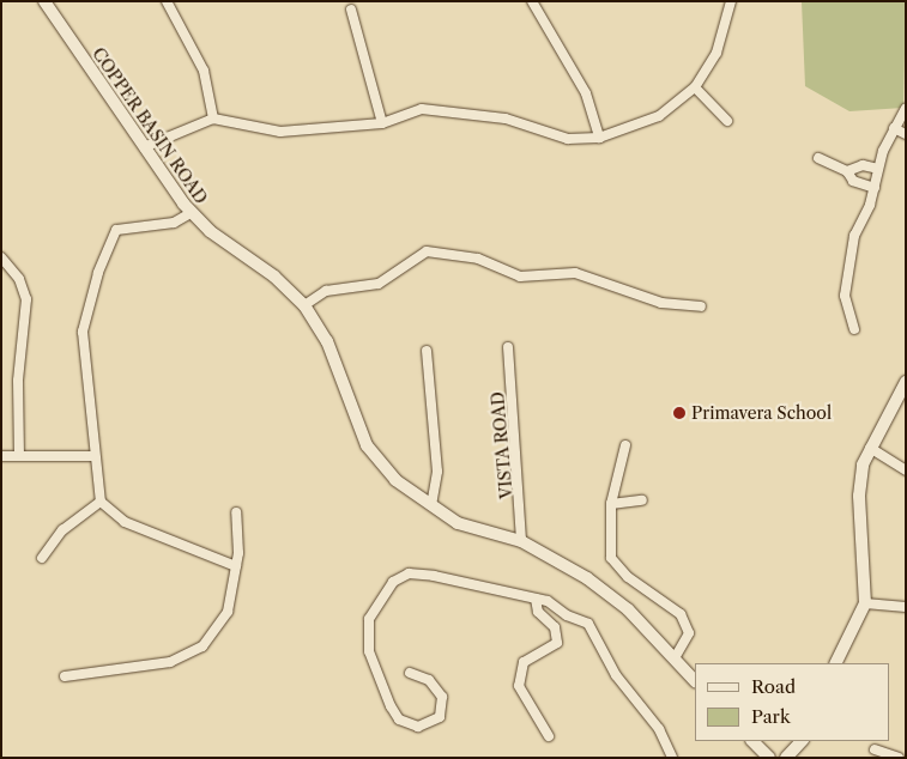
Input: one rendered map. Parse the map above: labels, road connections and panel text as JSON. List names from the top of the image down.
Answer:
{
  "streets": {
    "street": ["COPPER BASIN ROAD", "VISTA ROAD"]
  },
  "crossings": [
    ["COPPER BASIN ROAD", "VISTA ROAD"]
  ],
  "places": ["Primavera School"],
  "legend": ["Road", "Park"]
}
